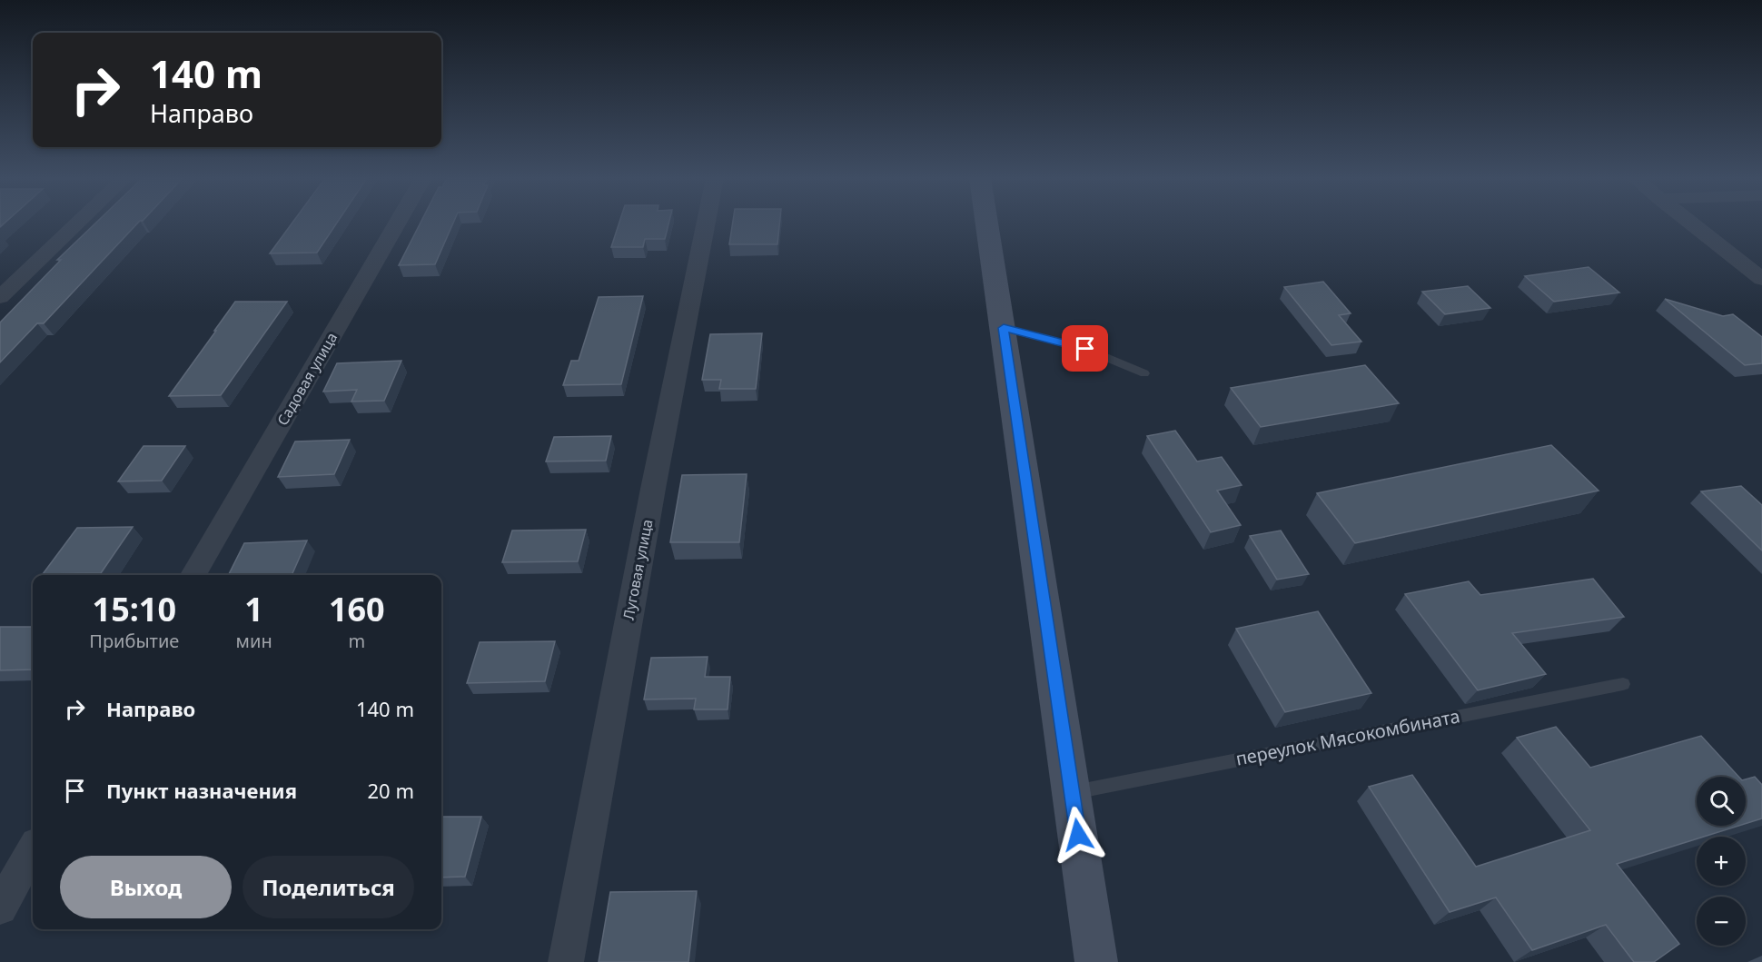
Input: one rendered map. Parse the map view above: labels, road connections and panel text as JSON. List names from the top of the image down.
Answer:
{
  "streets": {
    "street": ["Садовая улица", "Луговая улица"],
    "lane": ["переулок Мясокомбината"]
  },
  "page": {
    "turn": ["140 m", "Направо"],
    "eta": [
      "15:10",
      "Прибытие",
      "1",
      "мин",
      "160",
      "m"
    ],
    "list": [
      {
        "name": "Направо",
        "value": "140 m"
      },
      {
        "name": "Пункт назначения",
        "value": "20 m"
      }
    ],
    "map_buttons": ["+", "−"],
    "buttons": ["Выход", "Поделиться"]
  }
}
